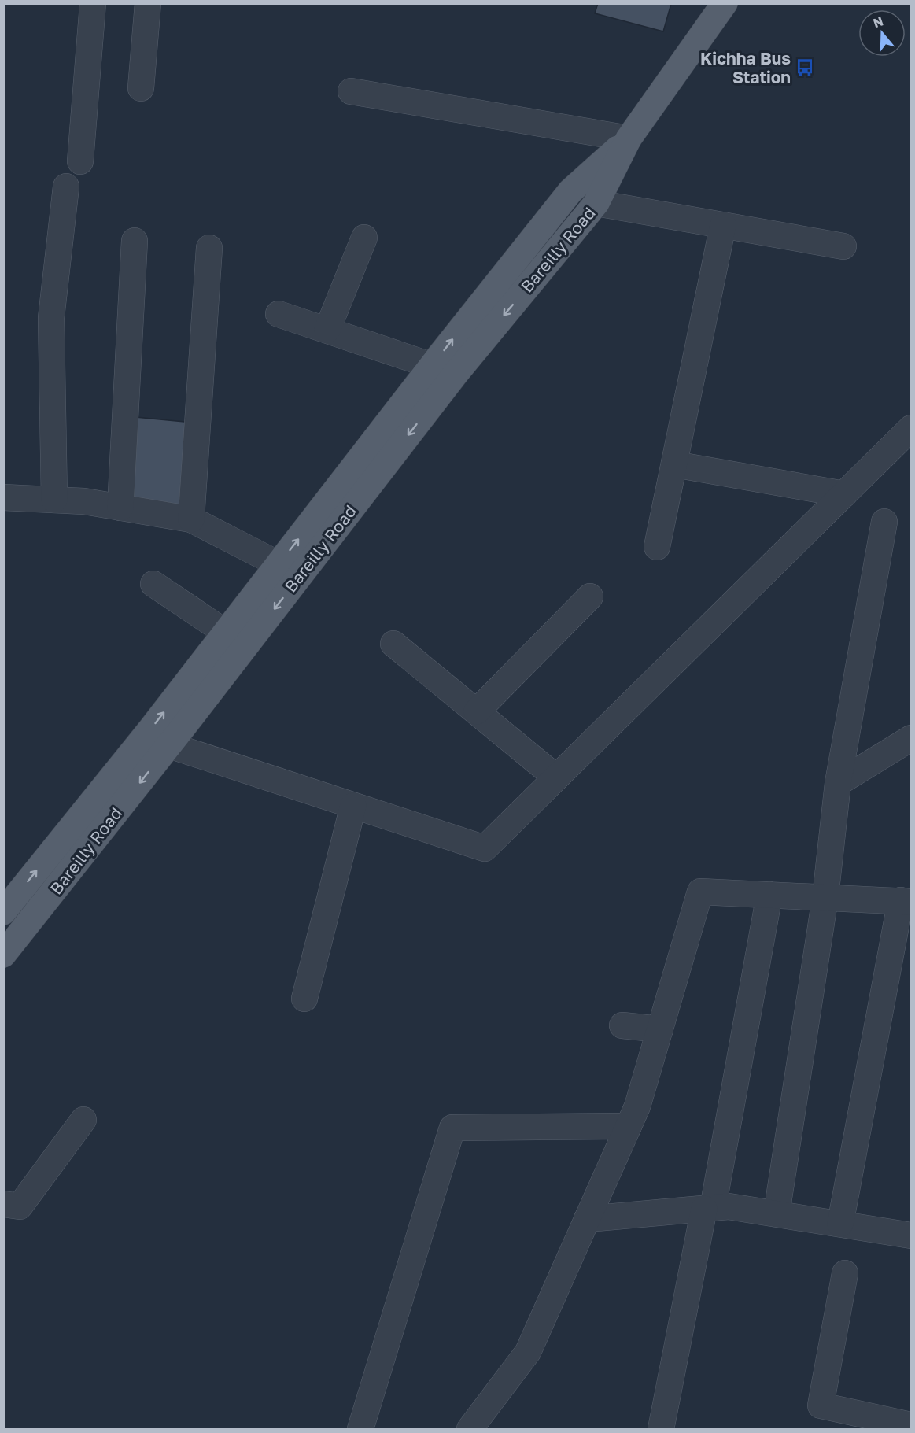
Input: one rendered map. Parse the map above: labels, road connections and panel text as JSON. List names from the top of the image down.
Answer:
{
  "streets": {
    "main road": ["Bareilly Road"]
  },
  "places": {
    "bus stop": ["Kichha Bus Station"]
  },
  "north": "top"
}
